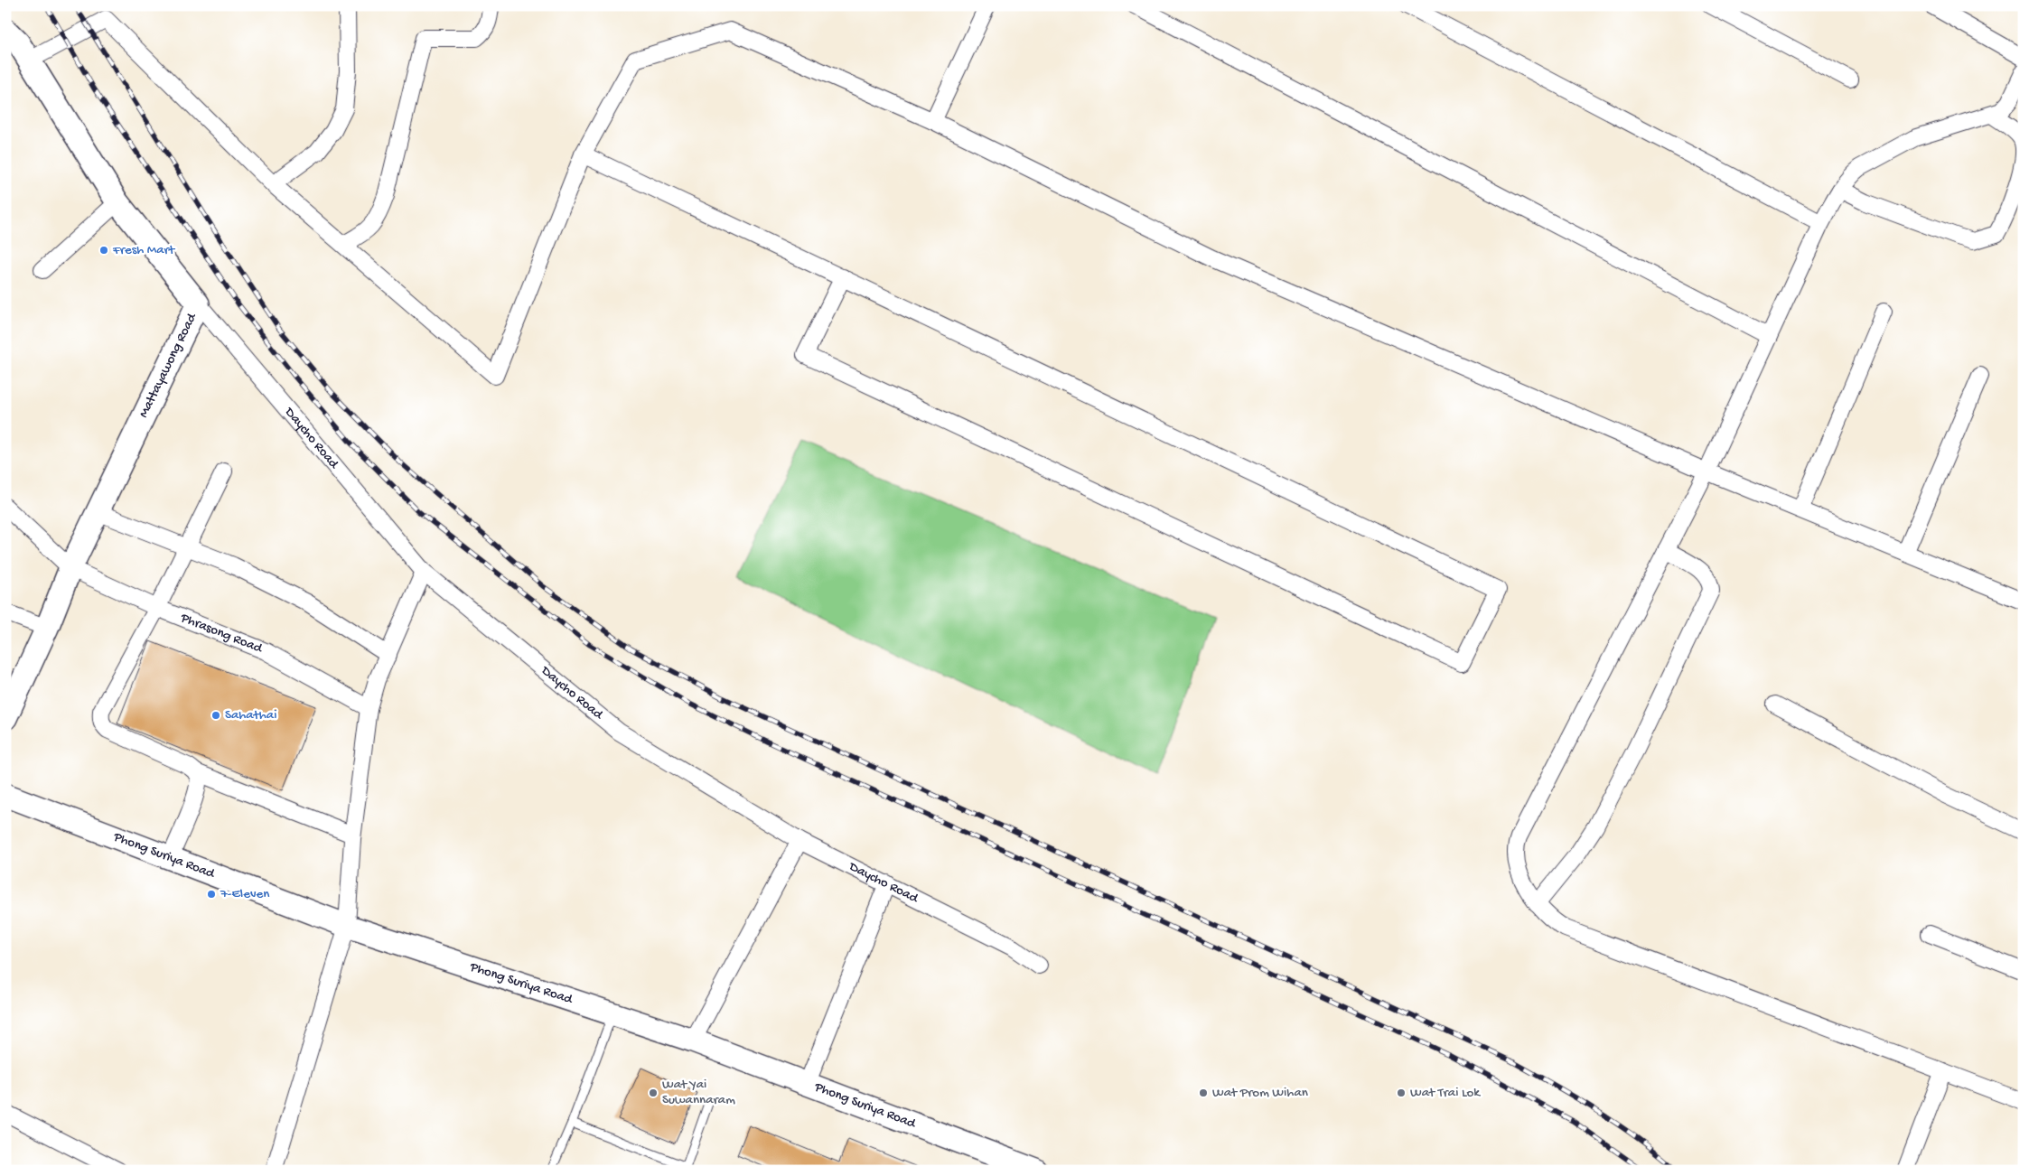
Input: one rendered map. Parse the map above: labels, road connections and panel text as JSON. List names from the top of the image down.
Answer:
{
  "streets": {
    "main road": ["Mattayawong Road", "Phong Suriya Road"],
    "street": ["Daycho Road", "Phrasong Road"]
  },
  "crossings": [
    ["Mattayawong Road", "Daycho Road"],
    ["Mattayawong Road", "Phrasong Road"]
  ],
  "places": [
    "Fresh Mart",
    "Sahathai",
    "7-Eleven",
    "Wat Yai Suwannaram",
    "Wat Prom Wihan",
    "Wat Trai Lok"
  ]
}
